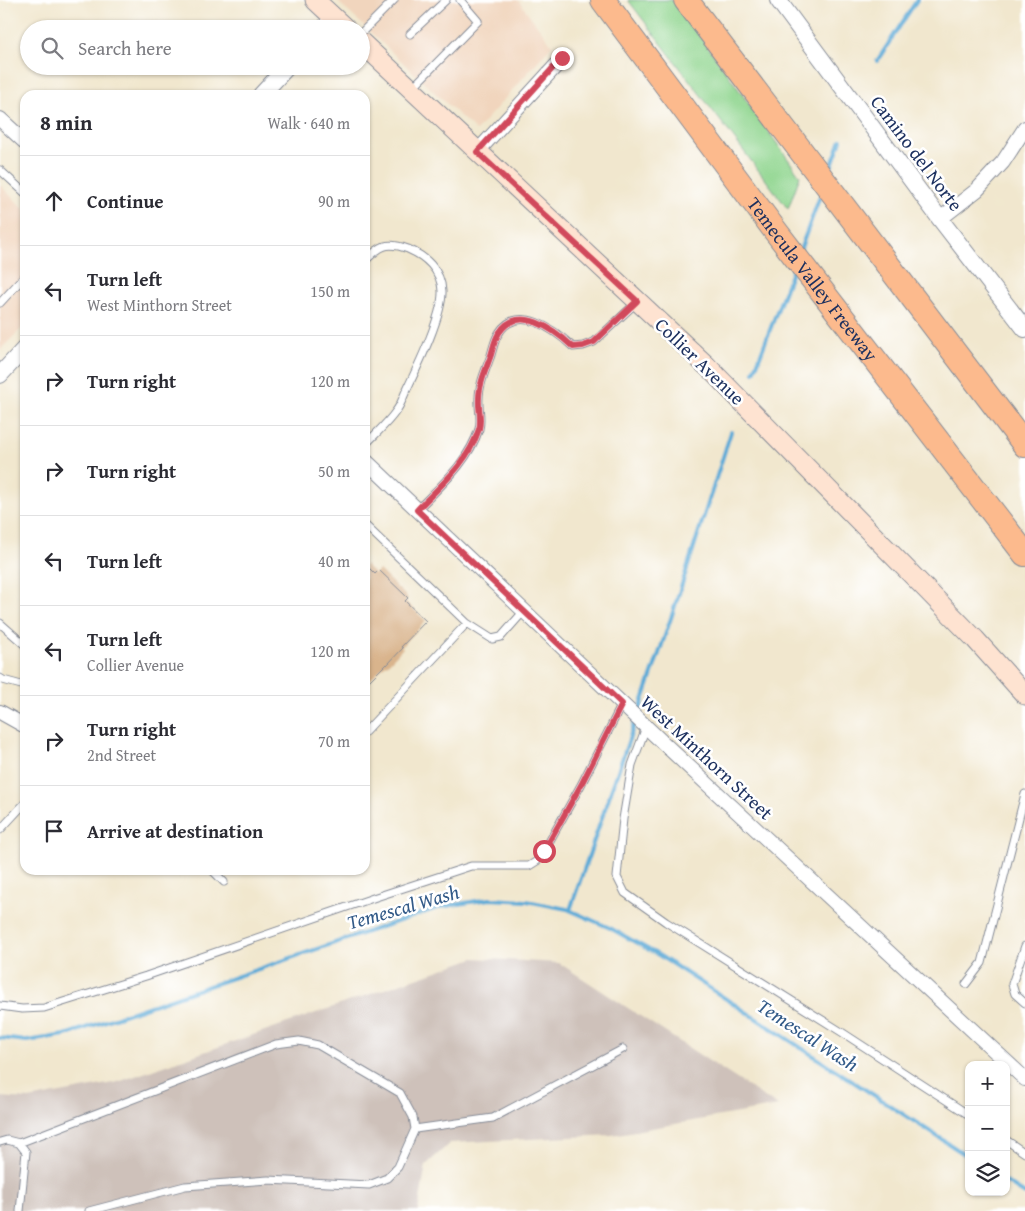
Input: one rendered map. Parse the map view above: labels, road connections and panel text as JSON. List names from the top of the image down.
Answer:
{
  "streets": {
    "highway": ["Temecula Valley Freeway"],
    "main road": ["Collier Avenue"],
    "street": ["Camino del Norte", "West Minthorn Street"]
  },
  "water": ["Temescal Wash"],
  "page": {
    "search": "Search here",
    "heading": ["8 min", "Walk · 640 m"],
    "list": [
      ["Continue", "90 m"],
      ["Turn left", "West Minthorn Street", "150 m"],
      ["Turn right", "120 m"],
      ["Turn right", "50 m"],
      ["Turn left", "40 m"],
      ["Turn left", "Collier Avenue", "120 m"],
      ["Turn right", "2nd Street", "70 m"],
      "Arrive at destination"
    ],
    "map_buttons": ["+", "−"]
  }
}
